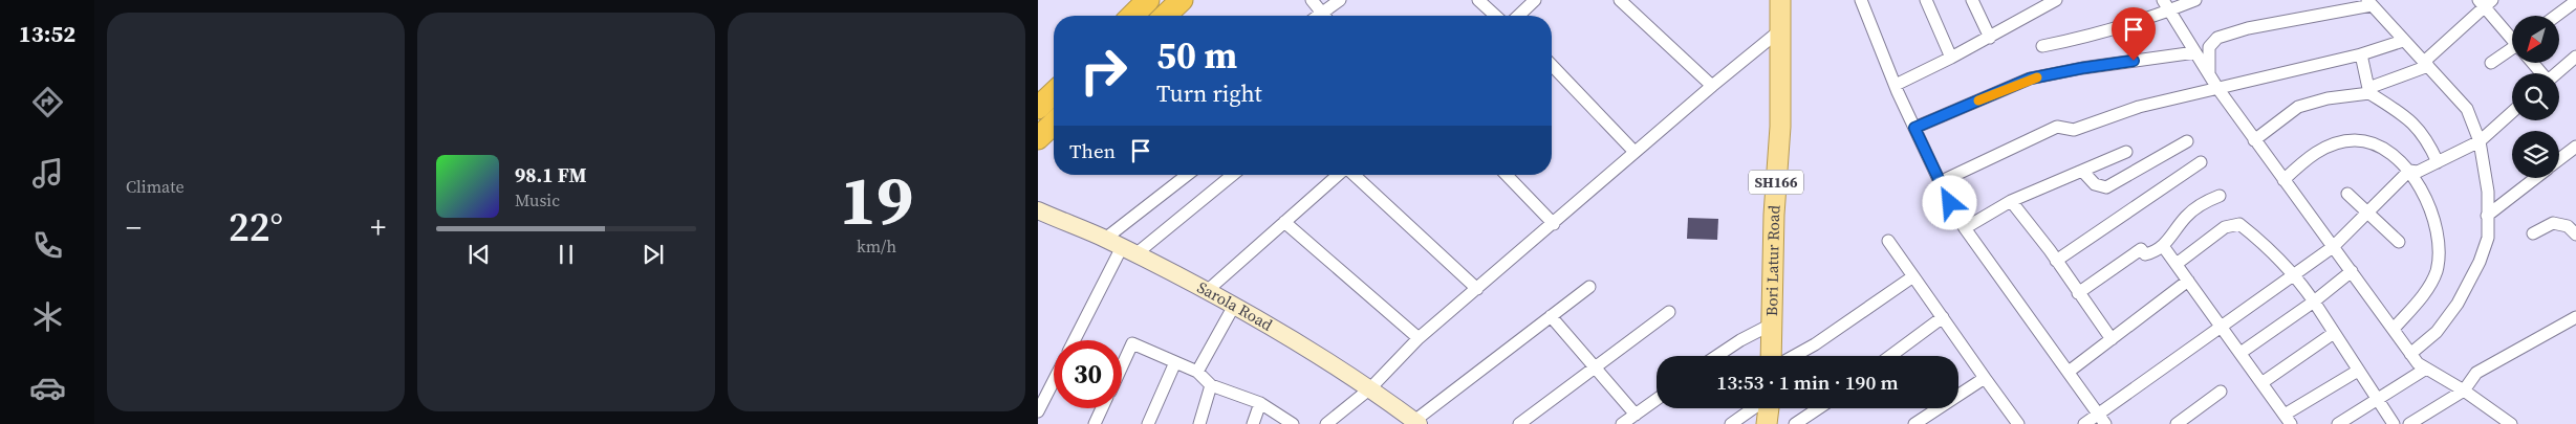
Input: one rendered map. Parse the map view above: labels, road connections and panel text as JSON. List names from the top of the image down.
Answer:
{
  "streets": {
    "main road": ["SH166", "Bori Latur Road", "Sarola Road"]
  },
  "north": "bottom left",
  "page": {
    "tabs": "13:52",
    "tile": [
      "Climate",
      ["19", "km/h"]
    ],
    "turn": ["50 m", "Turn right"],
    "then": "Then",
    "song": ["98.1 FM", "Music"],
    "heat": ["−", "22°", "+"],
    "limit": "30",
    "trip": "13:53 · 1 min · 190 m"
  }
}
